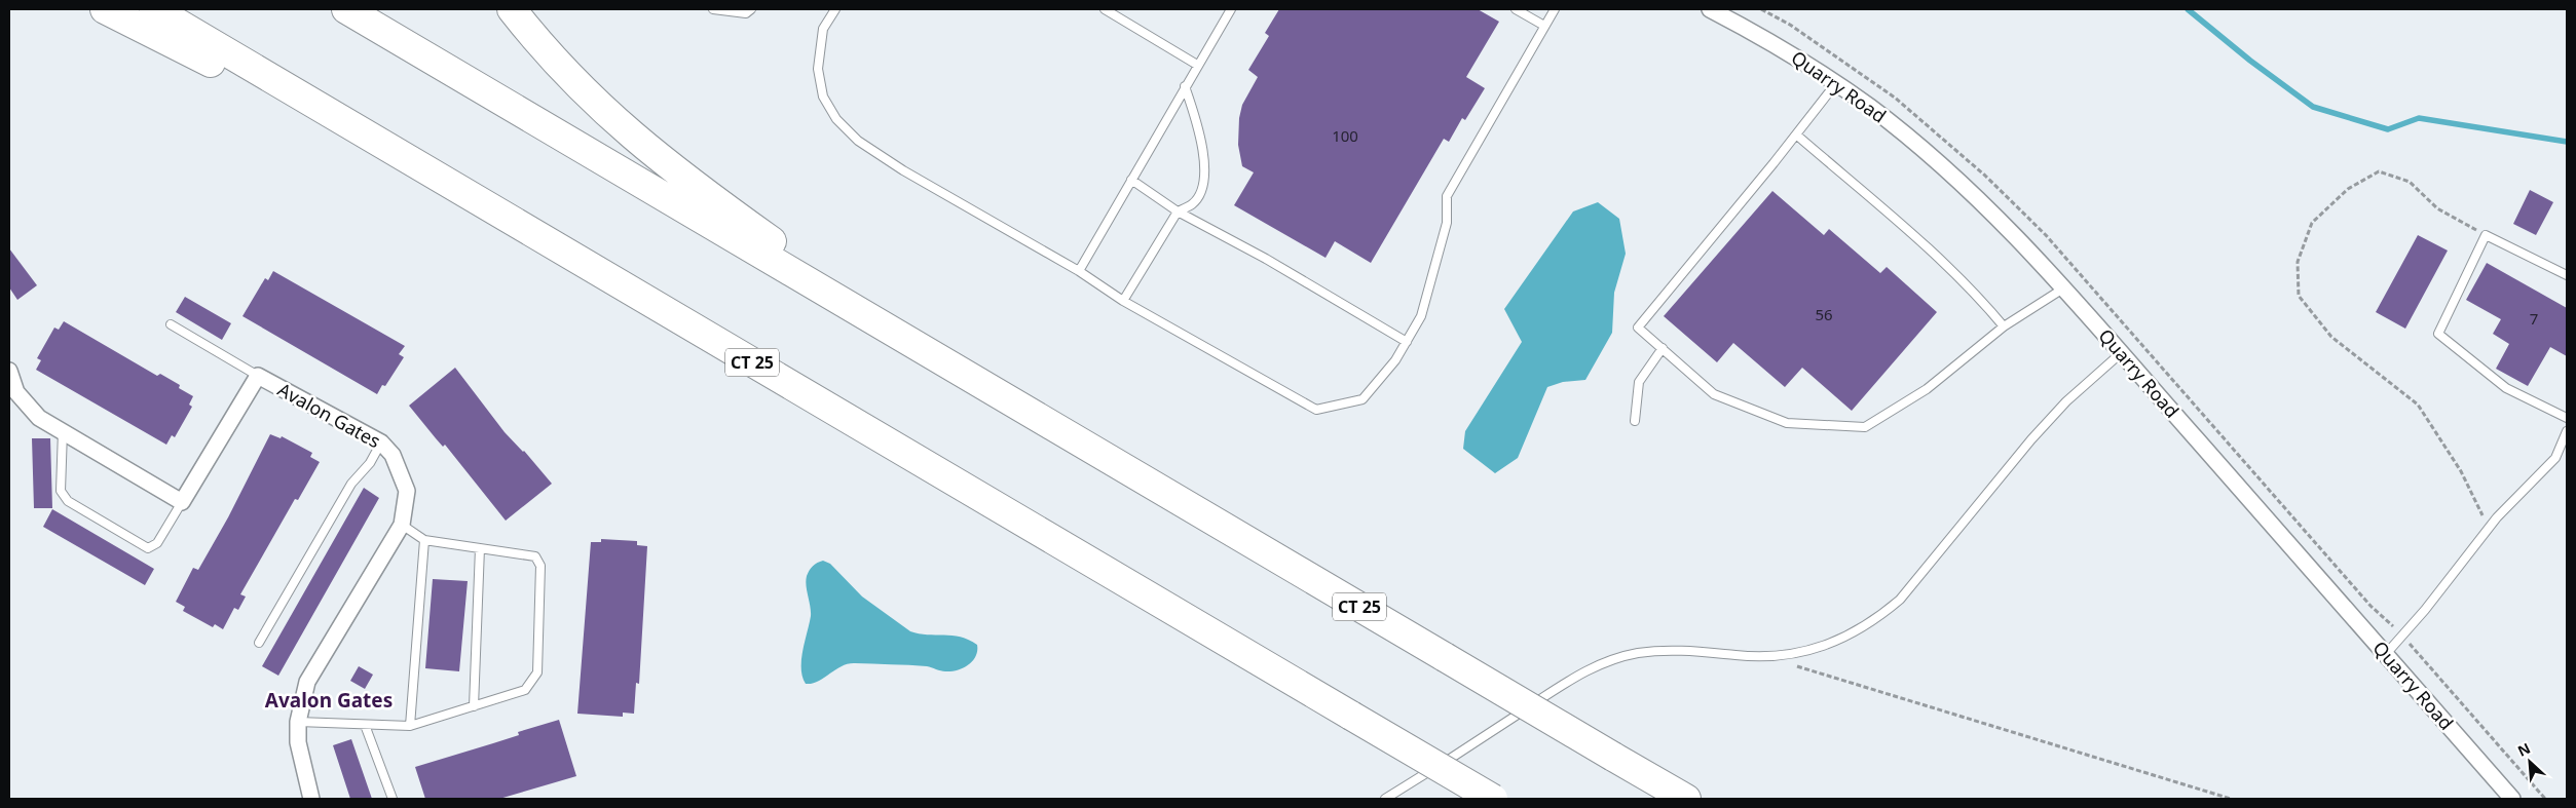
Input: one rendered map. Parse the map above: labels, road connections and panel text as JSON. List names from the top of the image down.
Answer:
{
  "streets": {
    "highway": ["CT 25"],
    "street": ["Quarry Road", "Avalon Gates"]
  },
  "districts": ["Avalon Gates"],
  "house_numbers": ["100", "56", "7"],
  "north": "top left"
}
